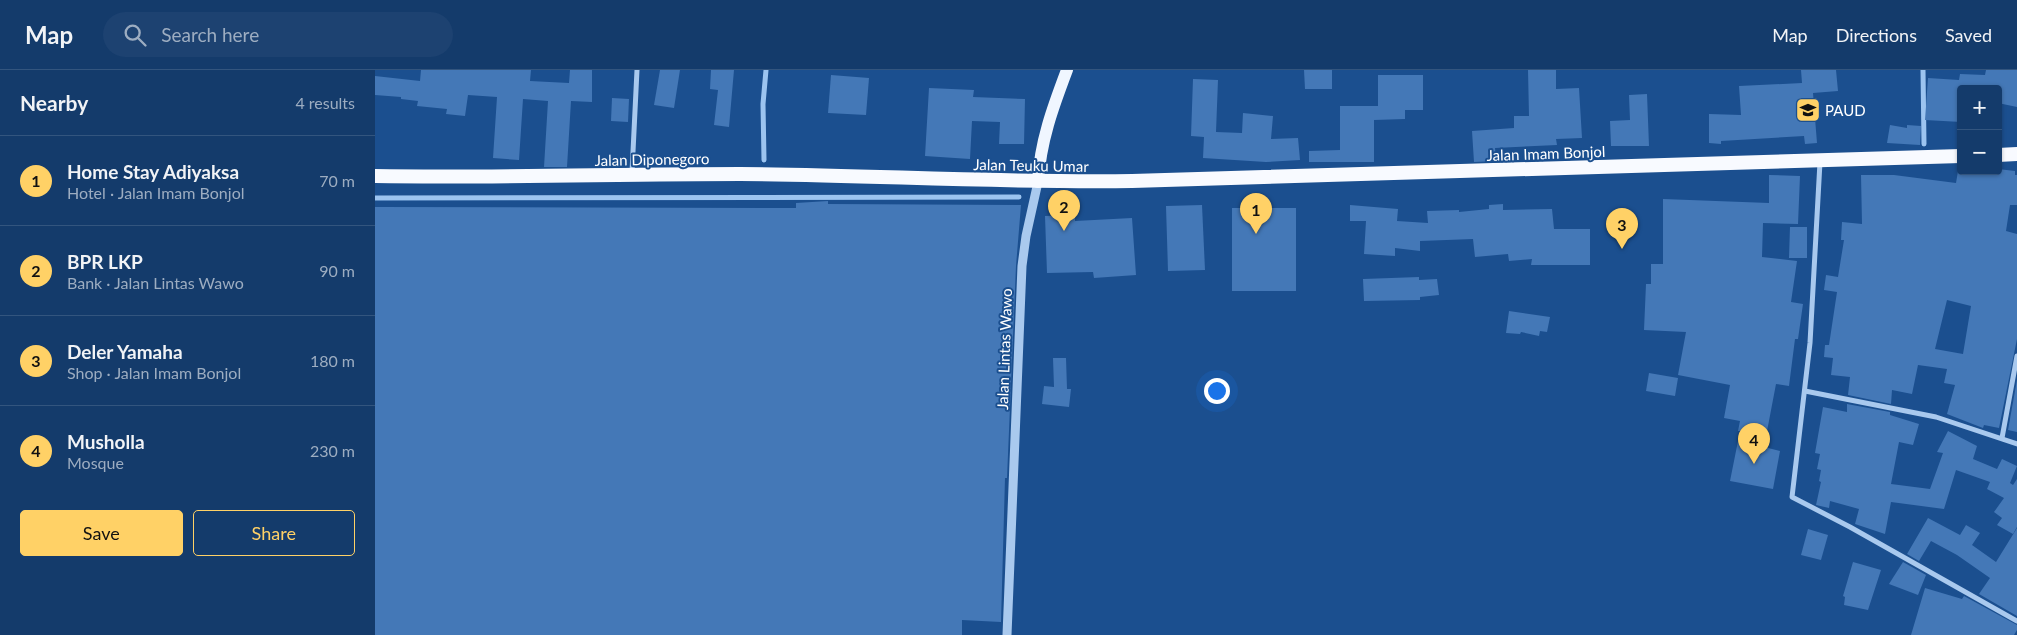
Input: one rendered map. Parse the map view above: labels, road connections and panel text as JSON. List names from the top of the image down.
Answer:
{
  "streets": {
    "highway": ["Jalan Imam Bonjol", "Jalan Diponegoro", "Jalan Teuku Umar"],
    "main road": ["Jalan Lintas Wawo"]
  },
  "crossings": [
    ["Jalan Imam Bonjol", "Jalan Teuku Umar"],
    ["Jalan Diponegoro", "Jalan Teuku Umar"],
    ["Jalan Teuku Umar", "Jalan Lintas Wawo"]
  ],
  "places": {
    "school or university": ["PAUD"]
  },
  "page": {
    "header": "Map",
    "search": "Search here",
    "nav": ["Map", "Directions", "Saved"],
    "heading": ["Nearby", "4 results"],
    "map_buttons": ["+", "−"],
    "list": [
      {
        "mark": "1",
        "name": "Home Stay Adiyaksa",
        "note": "Hotel · Jalan Imam Bonjol",
        "value": "70 m"
      },
      {
        "mark": "2",
        "name": "BPR LKP",
        "note": "Bank · Jalan Lintas Wawo",
        "value": "90 m"
      },
      {
        "mark": "3",
        "name": "Deler Yamaha",
        "note": "Shop · Jalan Imam Bonjol",
        "value": "180 m"
      },
      {
        "mark": "4",
        "name": "Musholla",
        "note": "Mosque",
        "value": "230 m"
      }
    ],
    "pins": [
      "2",
      "1",
      "3",
      "4"
    ],
    "buttons": ["Save", "Share"]
  }
}
